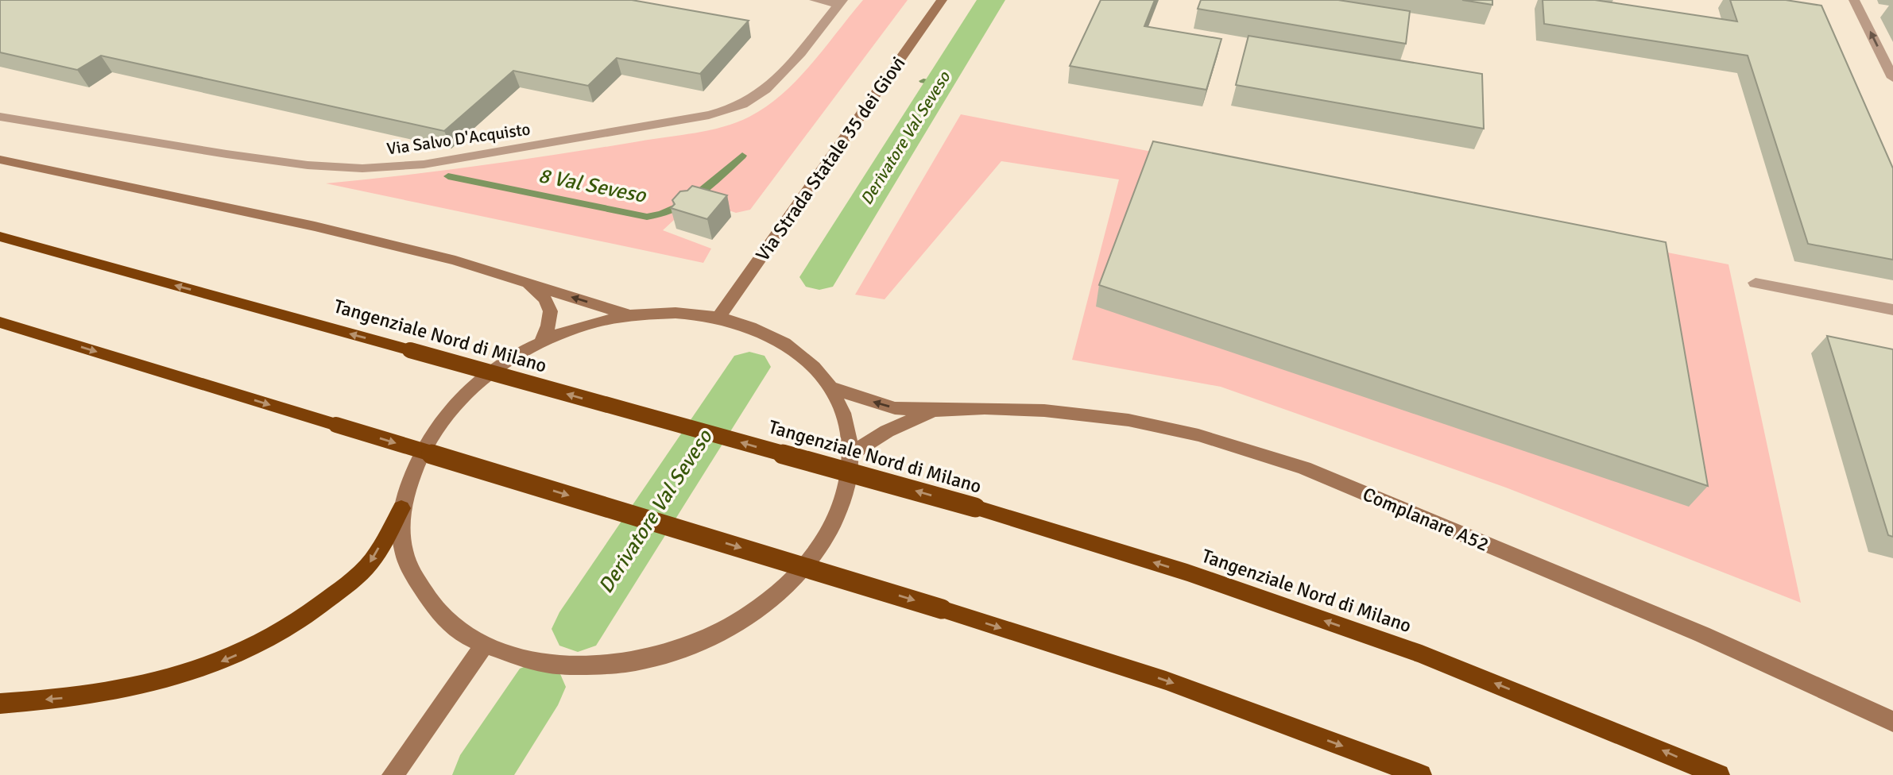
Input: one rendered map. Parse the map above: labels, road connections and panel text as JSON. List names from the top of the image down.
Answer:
{
  "streets": {
    "highway": ["Tangenziale Nord di Milano"],
    "main road": ["Via Strada Statale 35 dei Giovi", "Complanare A52"],
    "street": ["Via Salvo D'Acquisto"]
  },
  "water": ["Derivatore Val Seveso", "8 Val Seveso"]
}
